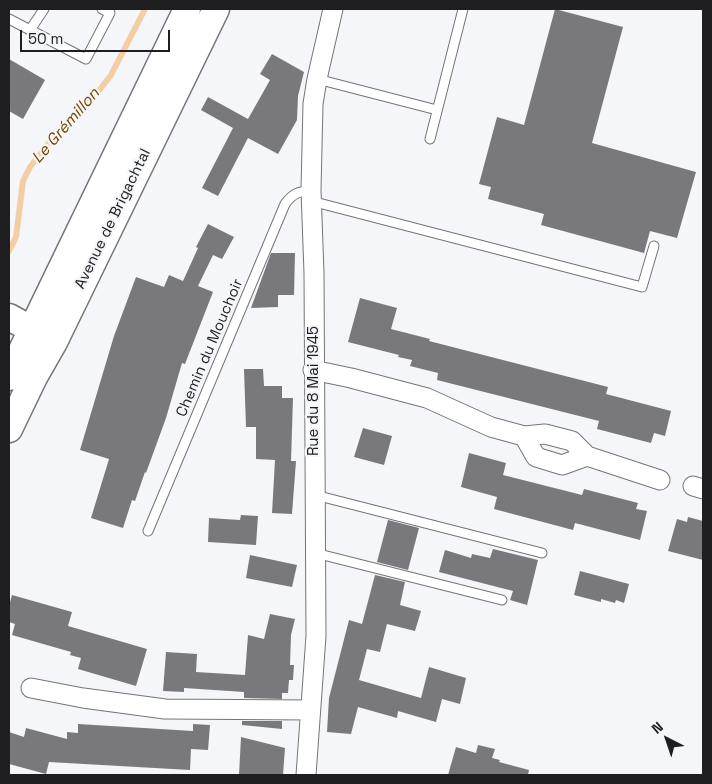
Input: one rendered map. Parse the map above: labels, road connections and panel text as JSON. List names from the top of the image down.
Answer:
{
  "streets": {
    "main road": ["Avenue de Brigachtal"],
    "street": ["Rue du 8 Mai 1945"],
    "lane": ["Chemin du Mouchoir"]
  },
  "crossings": [
    ["Chemin du Mouchoir", "Rue du 8 Mai 1945"]
  ],
  "water": ["Le Grémillon"],
  "scale_bar": "50 m",
  "north": "top left"
}
